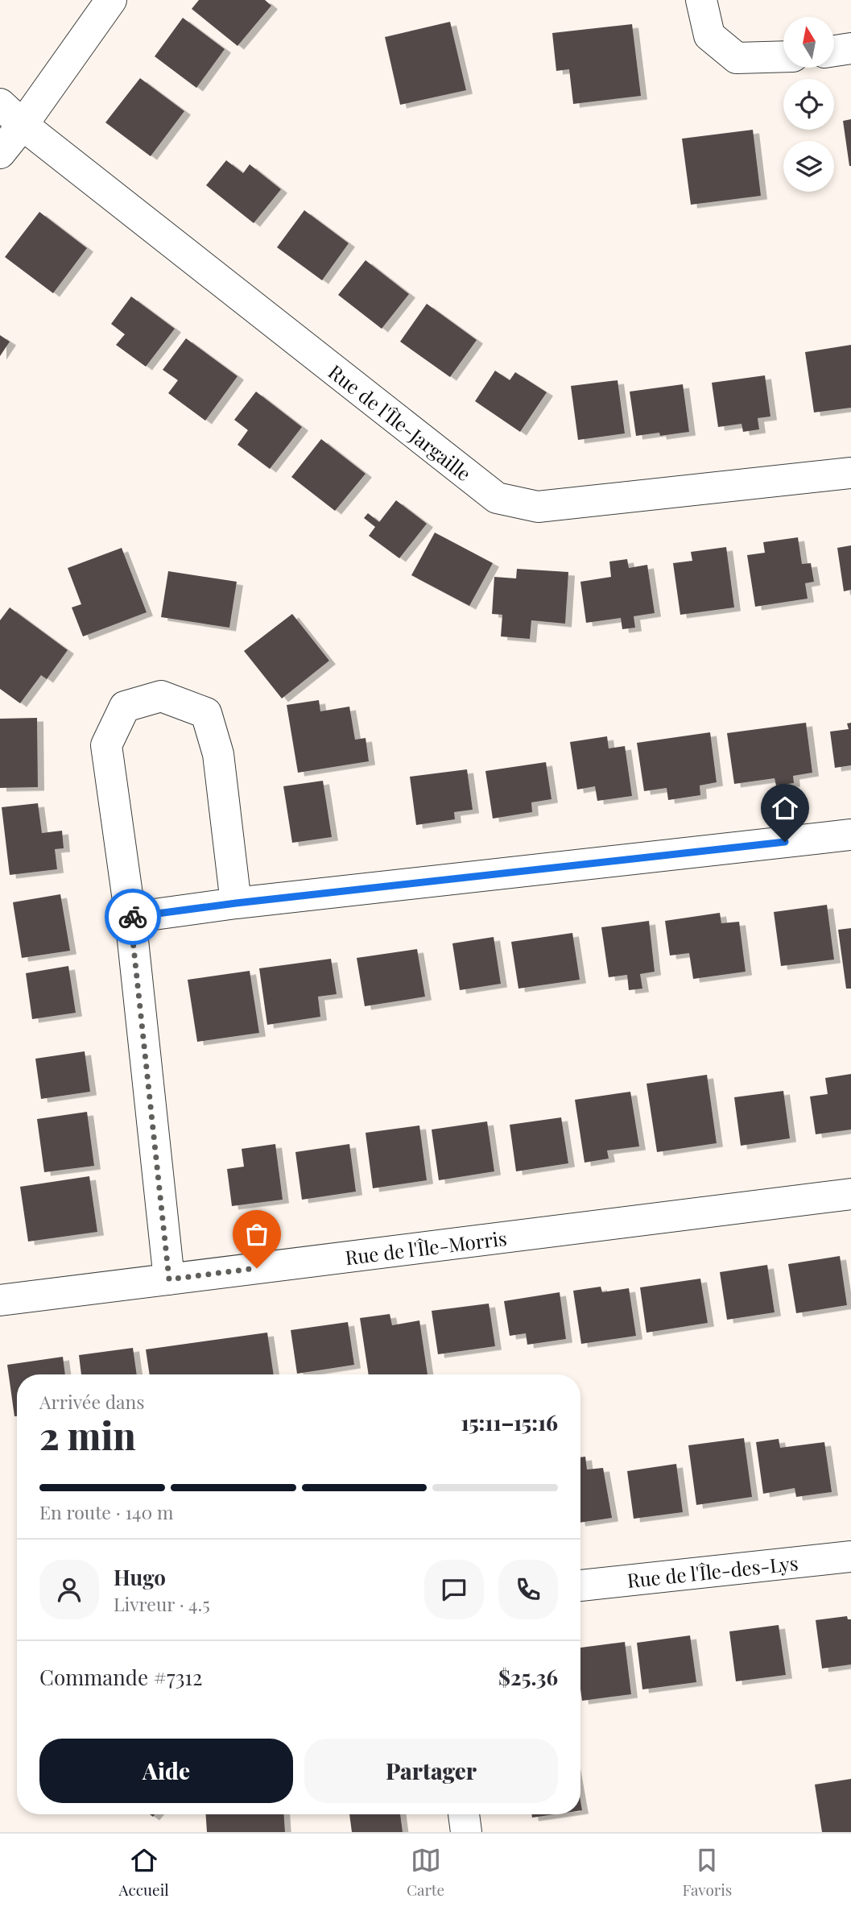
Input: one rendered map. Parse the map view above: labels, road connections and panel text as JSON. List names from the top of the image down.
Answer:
{
  "streets": {
    "street": ["Rue de l'Île-Jargaille", "Rue de l'Île-Morris", "Rue de l'Île-des-Lys"]
  },
  "north": "top",
  "page": {
    "heading": ["2 min", "Arrivée dans", "15:11–15:16"],
    "panel": [
      "Hugo",
      "Livreur · 4.5",
      "Commande #7312",
      "$25.36"
    ],
    "bar": "En route · 140 m",
    "buttons": ["Aide", "Partager"],
    "tabs": ["Accueil", "Carte", "Favoris"]
  }
}
